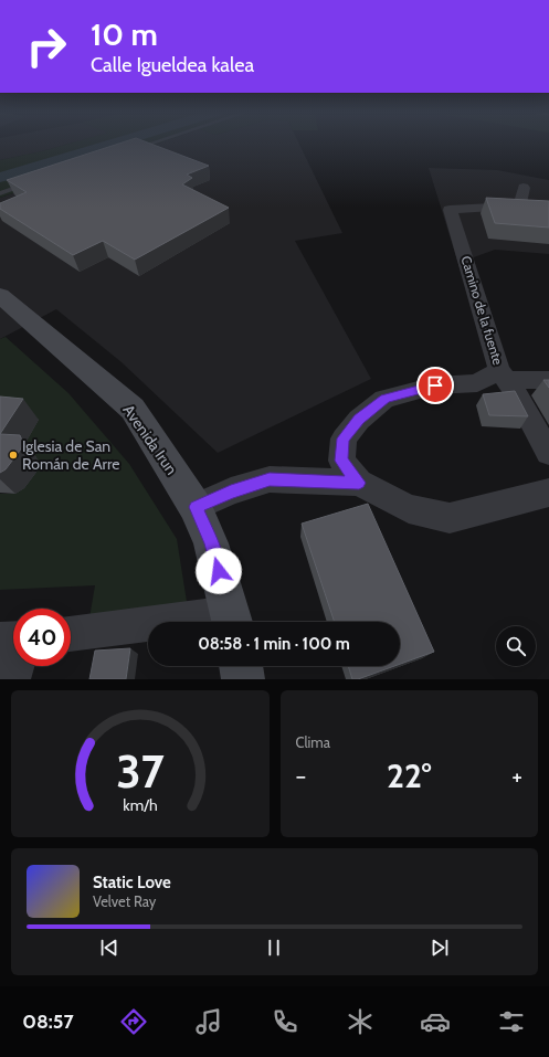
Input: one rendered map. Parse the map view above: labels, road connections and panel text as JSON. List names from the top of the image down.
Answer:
{
  "streets": {
    "street": ["Camino de la fuente", "Avenida Irun"]
  },
  "places": ["Iglesia de San Román de Arre"],
  "page": {
    "turn": ["10 m", "Calle Igueldea kalea"],
    "limit": "40",
    "trip": "08:58 · 1 min · 100 m",
    "tile": "Clima",
    "heat": ["−", "22°", "+"],
    "song": ["Static Love", "Velvet Ray"],
    "tabs": "08:57",
    "gauge": ["37", "km/h"]
  }
}
